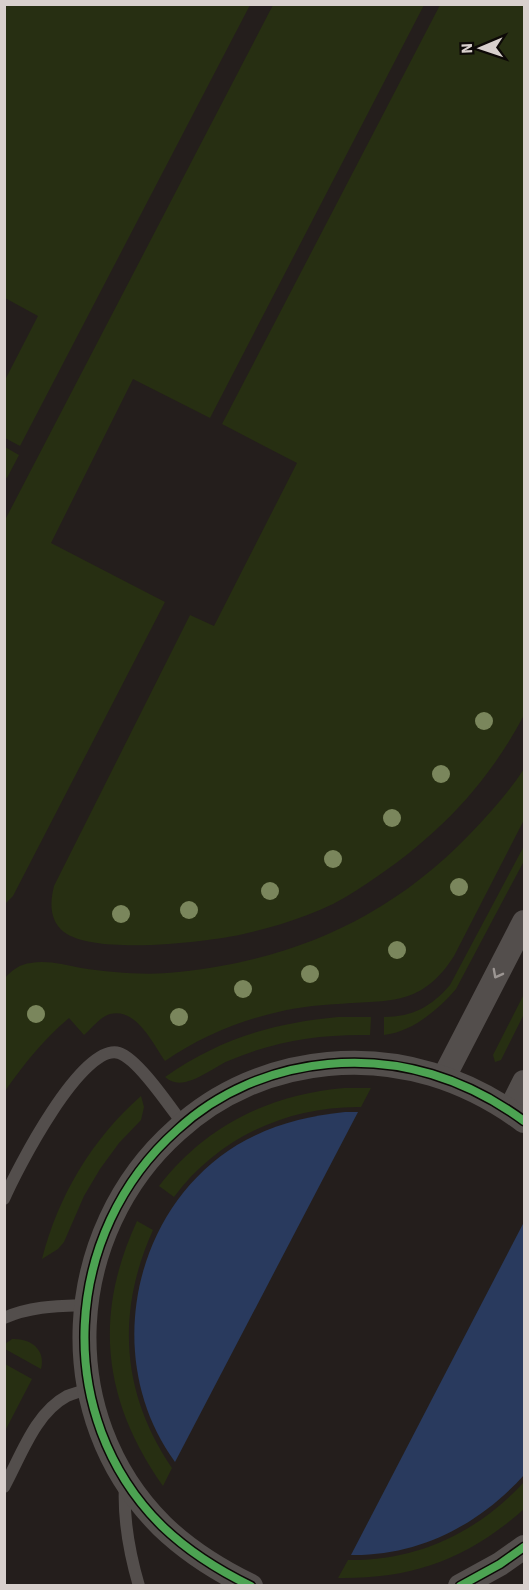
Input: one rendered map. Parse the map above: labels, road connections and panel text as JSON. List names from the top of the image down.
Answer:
{
  "north": "left"
}
